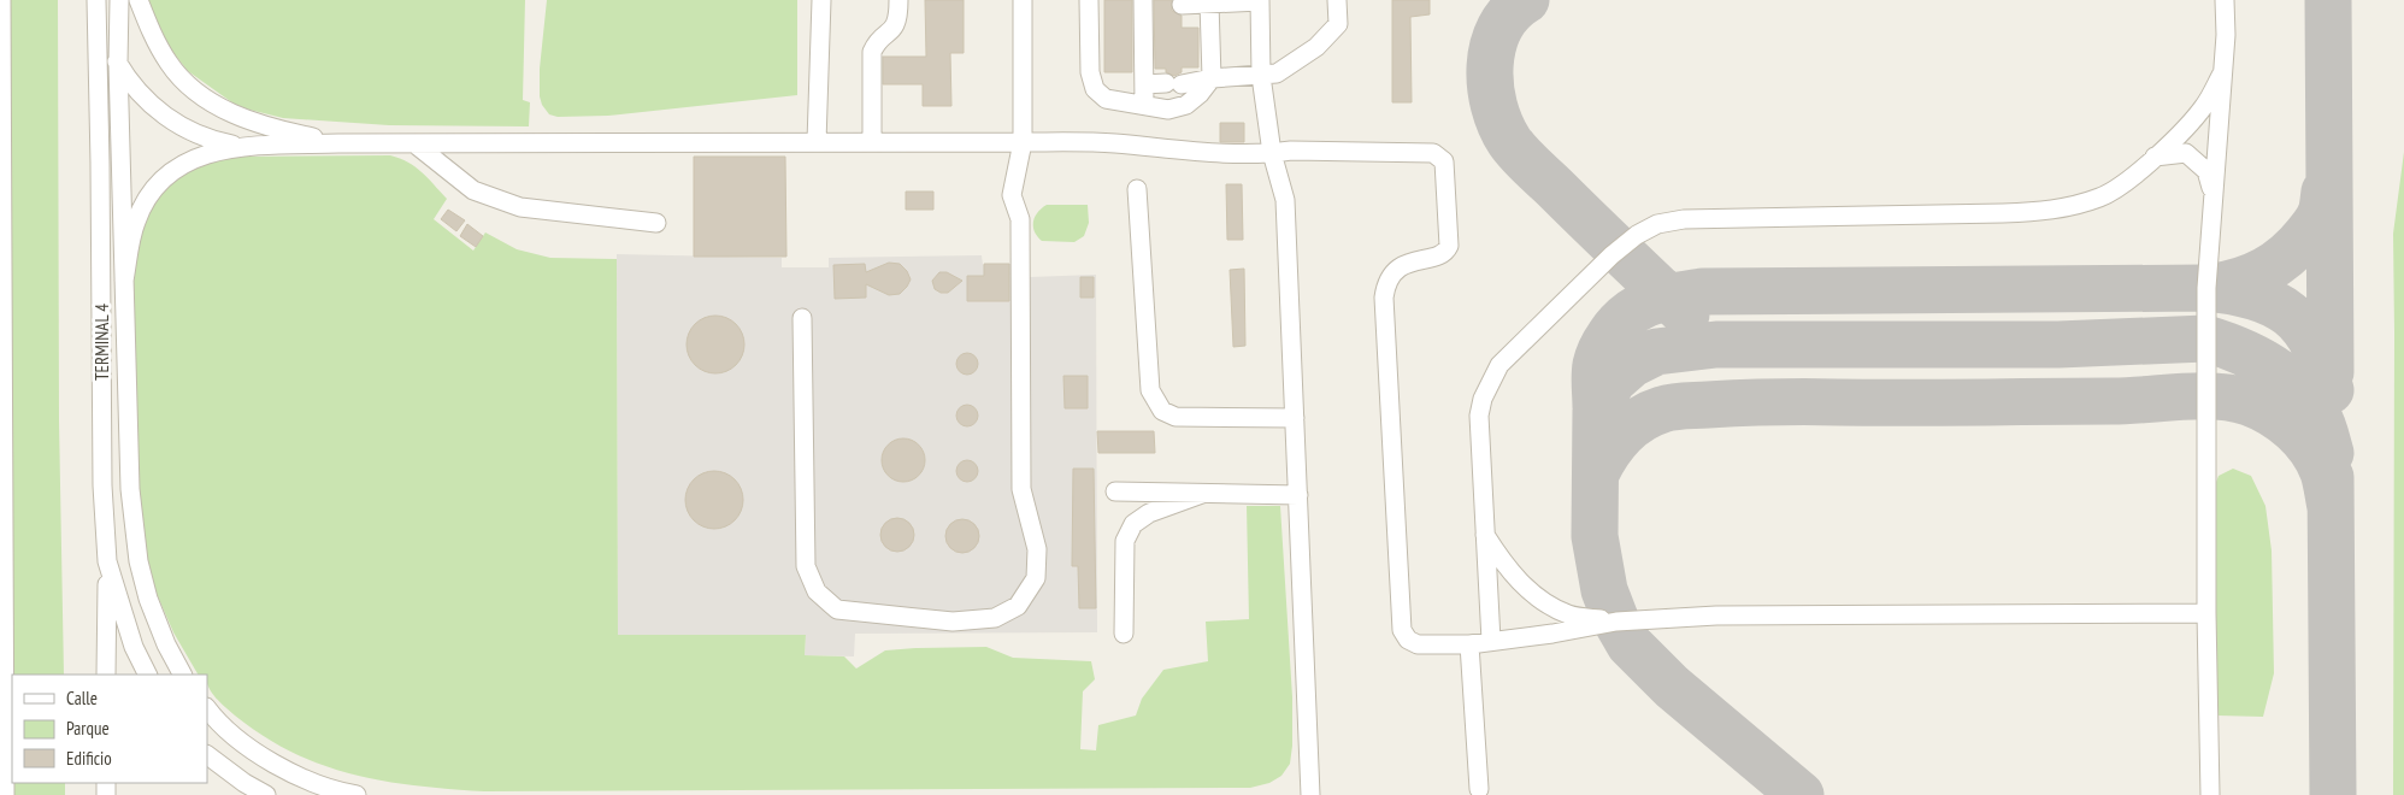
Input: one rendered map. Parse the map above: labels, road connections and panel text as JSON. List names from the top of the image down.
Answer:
{
  "streets": {
    "street": ["TERMINAL 4"]
  },
  "legend": ["Calle", "Parque", "Edificio"]
}
